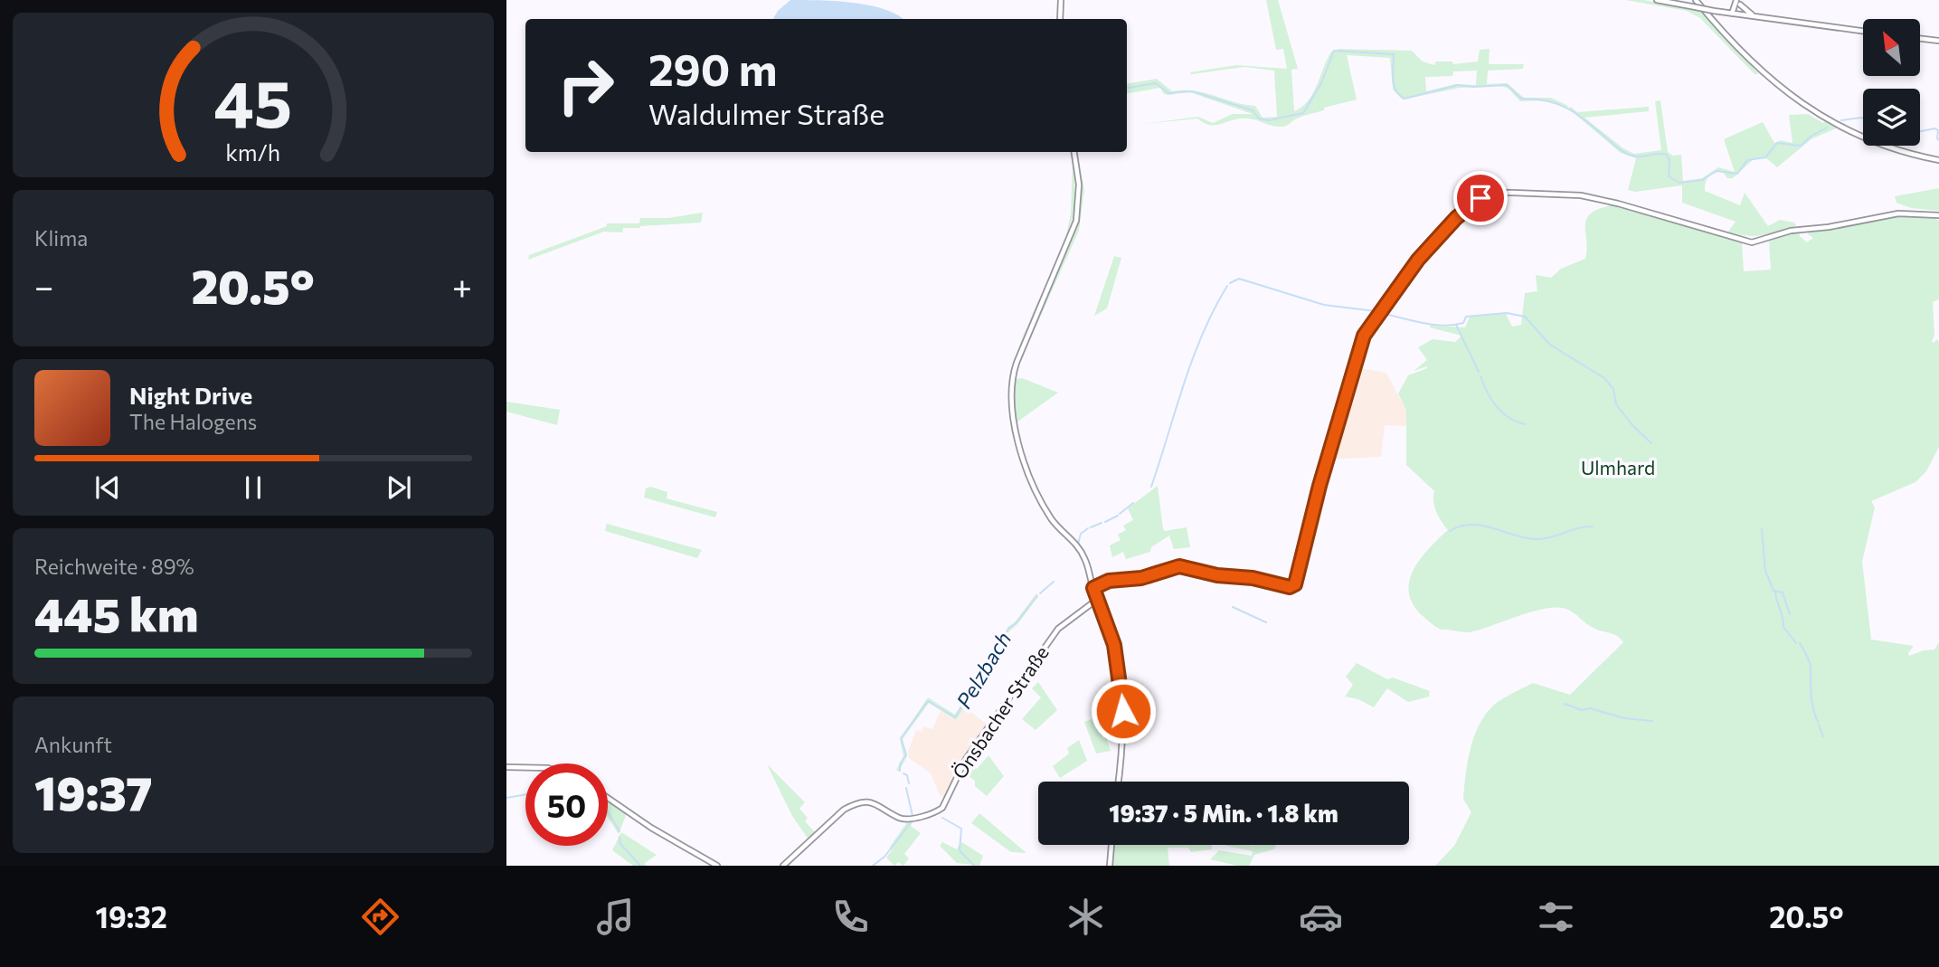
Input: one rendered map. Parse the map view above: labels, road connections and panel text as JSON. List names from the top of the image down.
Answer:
{
  "streets": {
    "street": ["Önsbacher Straße"]
  },
  "water": ["Pelzbach"],
  "parks": ["Ulmhard"],
  "north": "top left",
  "page": {
    "turn": ["290 m", "Waldulmer Straße"],
    "tile": [
      "Klima",
      ["Reichweite · 89%", "445 km"],
      ["Ankunft", "19:37"]
    ],
    "heat": ["−", "20.5°", "+"],
    "song": ["Night Drive", "The Halogens"],
    "limit": "50",
    "trip": "19:37 · 5 Min. · 1.8 km",
    "tabs": ["19:32", "20.5°"],
    "gauge": ["45", "km/h"]
  }
}
